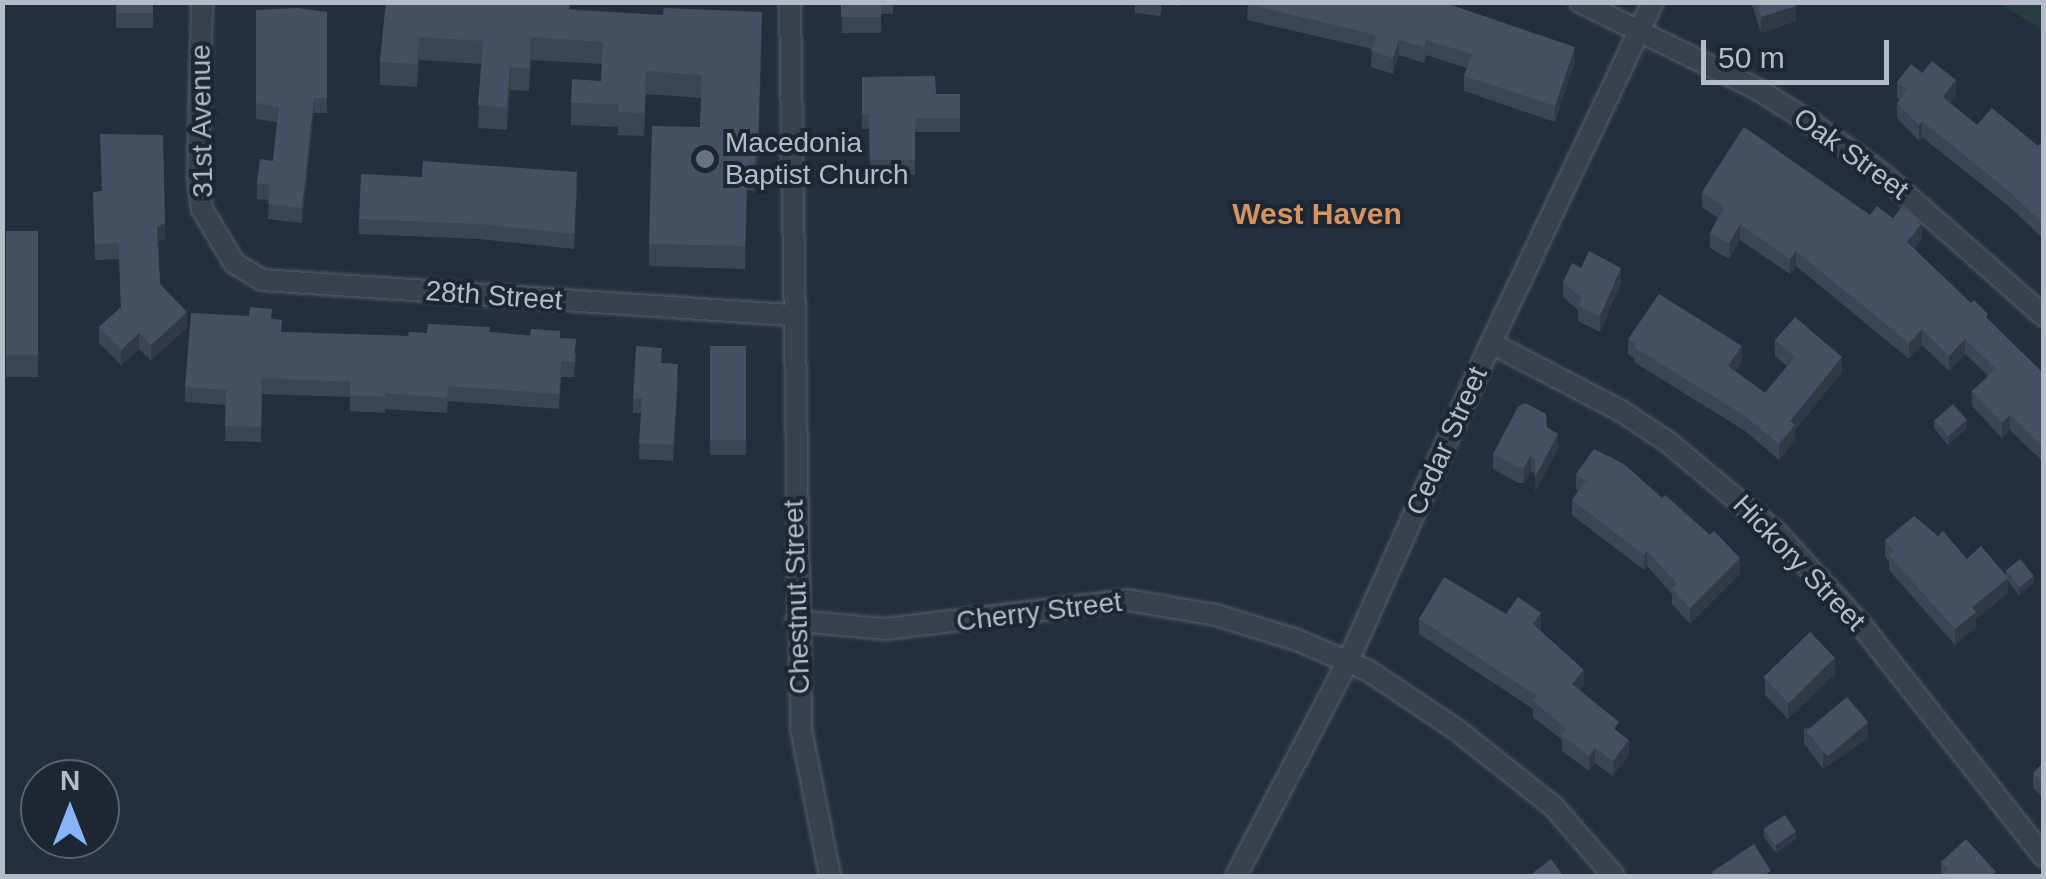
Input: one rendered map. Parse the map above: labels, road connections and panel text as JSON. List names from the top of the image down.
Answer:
{
  "streets": {
    "street": [
      "31st Avenue",
      "Oak Street",
      "28th Street",
      "Cedar Street",
      "Hickory Street",
      "Chestnut Street",
      "Cherry Street"
    ]
  },
  "crossings": [
    ["31st Avenue", "28th Street"],
    ["Oak Street", "Cedar Street"],
    ["28th Street", "Chestnut Street"],
    ["Cedar Street", "Hickory Street"],
    ["Cedar Street", "Cherry Street"],
    ["Chestnut Street", "Cherry Street"]
  ],
  "districts": ["West Haven"],
  "places": ["Macedonia Baptist Church"],
  "scale_bar": "50 m",
  "north": "top"
}
